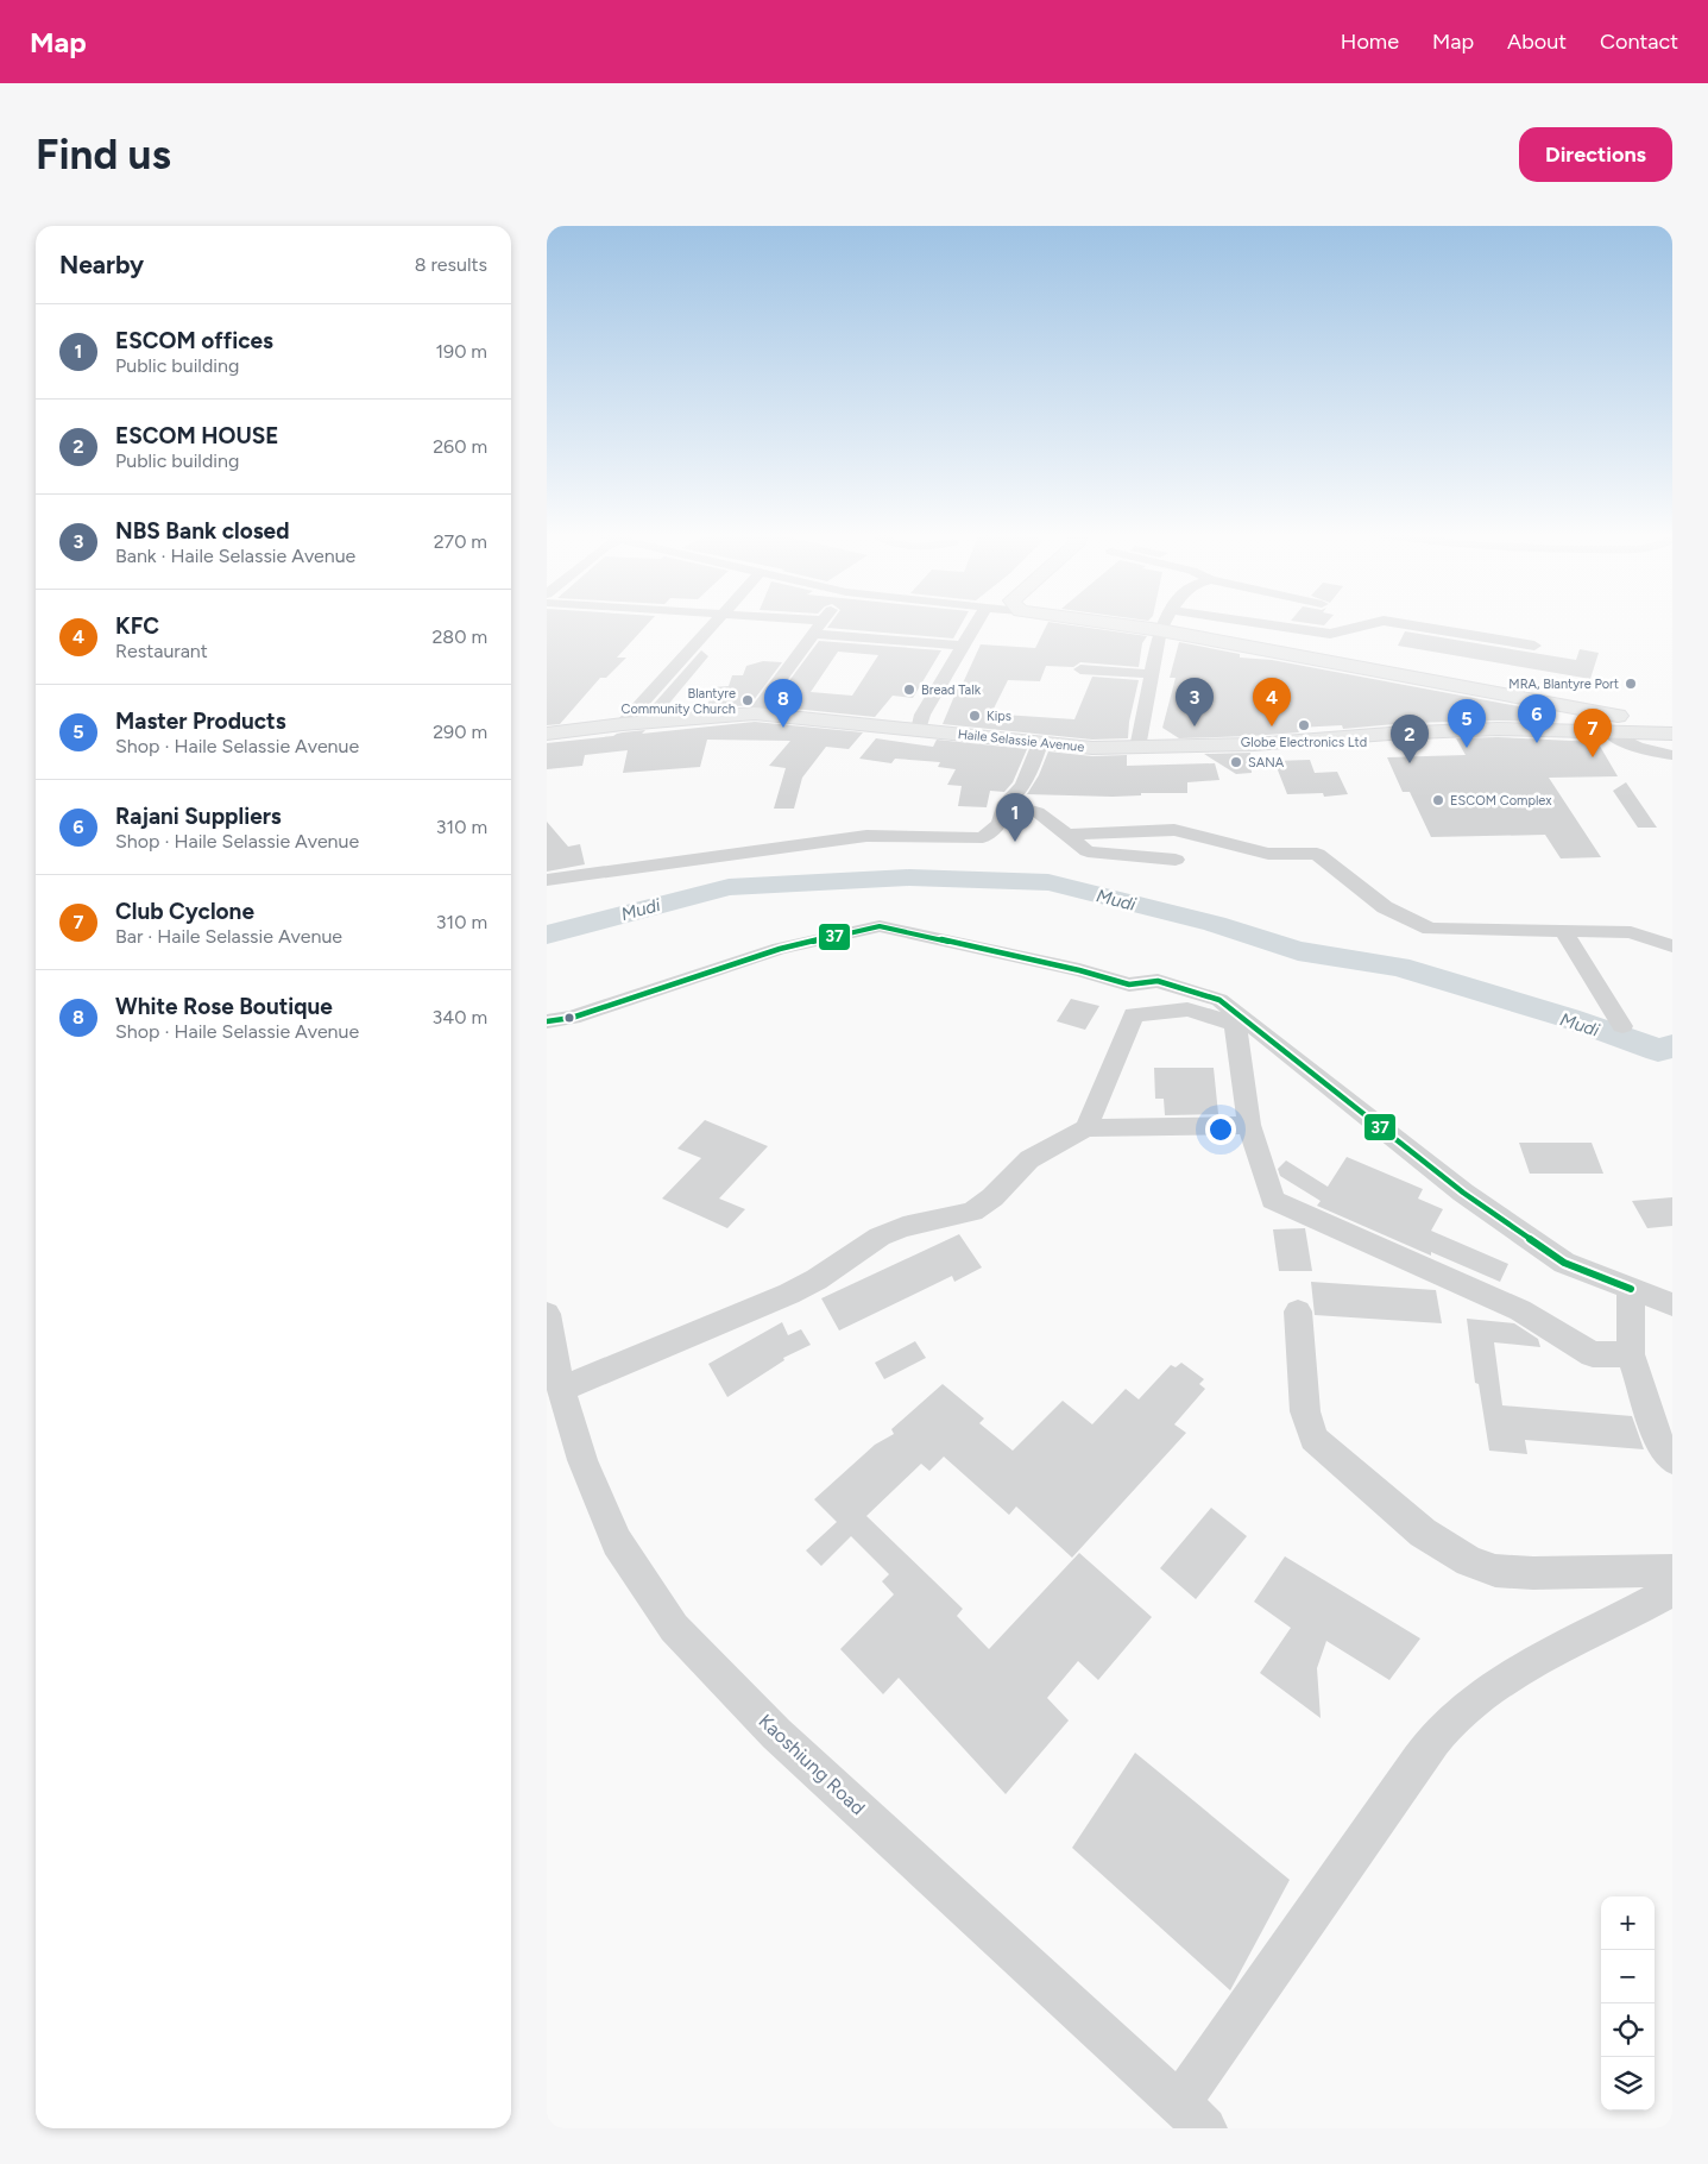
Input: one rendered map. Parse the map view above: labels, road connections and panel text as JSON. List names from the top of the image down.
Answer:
{
  "streets": {
    "highway": ["Haile Selassie Avenue"],
    "street": ["Kaoshiung Road"]
  },
  "water": ["Mudi"],
  "places": [
    "MRA, Blantyre Port",
    "Bread Talk",
    "Blantyre Community Church",
    "Kips",
    "Globe Electronics Ltd",
    "SANA",
    "ESCOM Complex"
  ],
  "lines": ["transit line 37"],
  "page": {
    "header": "Map",
    "nav": [
      "Home",
      "Map",
      "About",
      "Contact"
    ],
    "buttons": "Directions",
    "title": "Find us",
    "heading": ["Nearby", "8 results"],
    "list": [
      {
        "mark": "1",
        "name": "ESCOM offices",
        "note": "Public building",
        "value": "190 m"
      },
      {
        "mark": "2",
        "name": "ESCOM HOUSE",
        "note": "Public building",
        "value": "260 m"
      },
      {
        "mark": "3",
        "name": "NBS Bank closed",
        "note": "Bank · Haile Selassie Avenue",
        "value": "270 m"
      },
      {
        "mark": "4",
        "name": "KFC",
        "note": "Restaurant",
        "value": "280 m"
      },
      {
        "mark": "5",
        "name": "Master Products",
        "note": "Shop · Haile Selassie Avenue",
        "value": "290 m"
      },
      {
        "mark": "6",
        "name": "Rajani Suppliers",
        "note": "Shop · Haile Selassie Avenue",
        "value": "310 m"
      },
      {
        "mark": "7",
        "name": "Club Cyclone",
        "note": "Bar · Haile Selassie Avenue",
        "value": "310 m"
      },
      {
        "mark": "8",
        "name": "White Rose Boutique",
        "note": "Shop · Haile Selassie Avenue",
        "value": "340 m"
      }
    ],
    "pins": [
      "3",
      "4",
      "8",
      "6",
      "5",
      "7",
      "2",
      "1"
    ],
    "map_buttons": ["+", "−"]
  }
}
